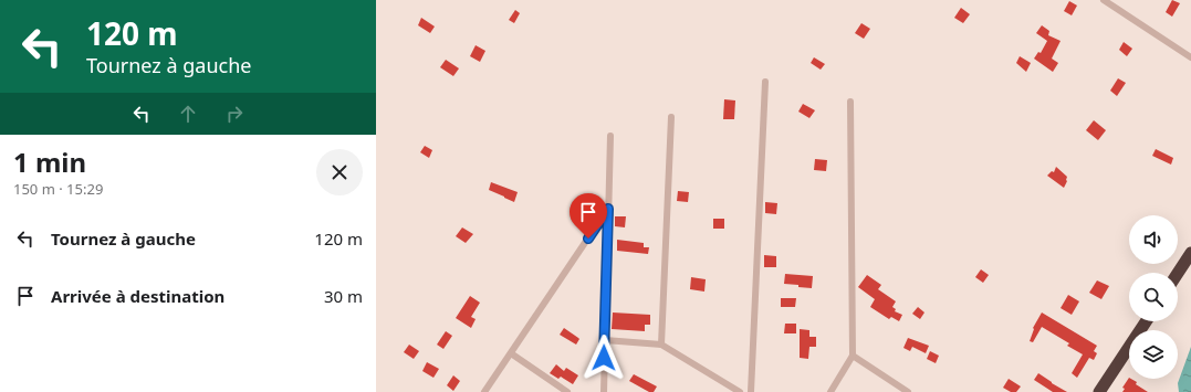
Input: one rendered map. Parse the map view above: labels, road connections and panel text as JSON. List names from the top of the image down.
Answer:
{
  "page": {
    "turn": ["120 m", "Tournez à gauche"],
    "heading": ["1 min", "150 m · 15:29"],
    "list": [
      {
        "name": "Tournez à gauche",
        "value": "120 m"
      },
      {
        "name": "Arrivée à destination",
        "value": "30 m"
      }
    ]
  }
}
